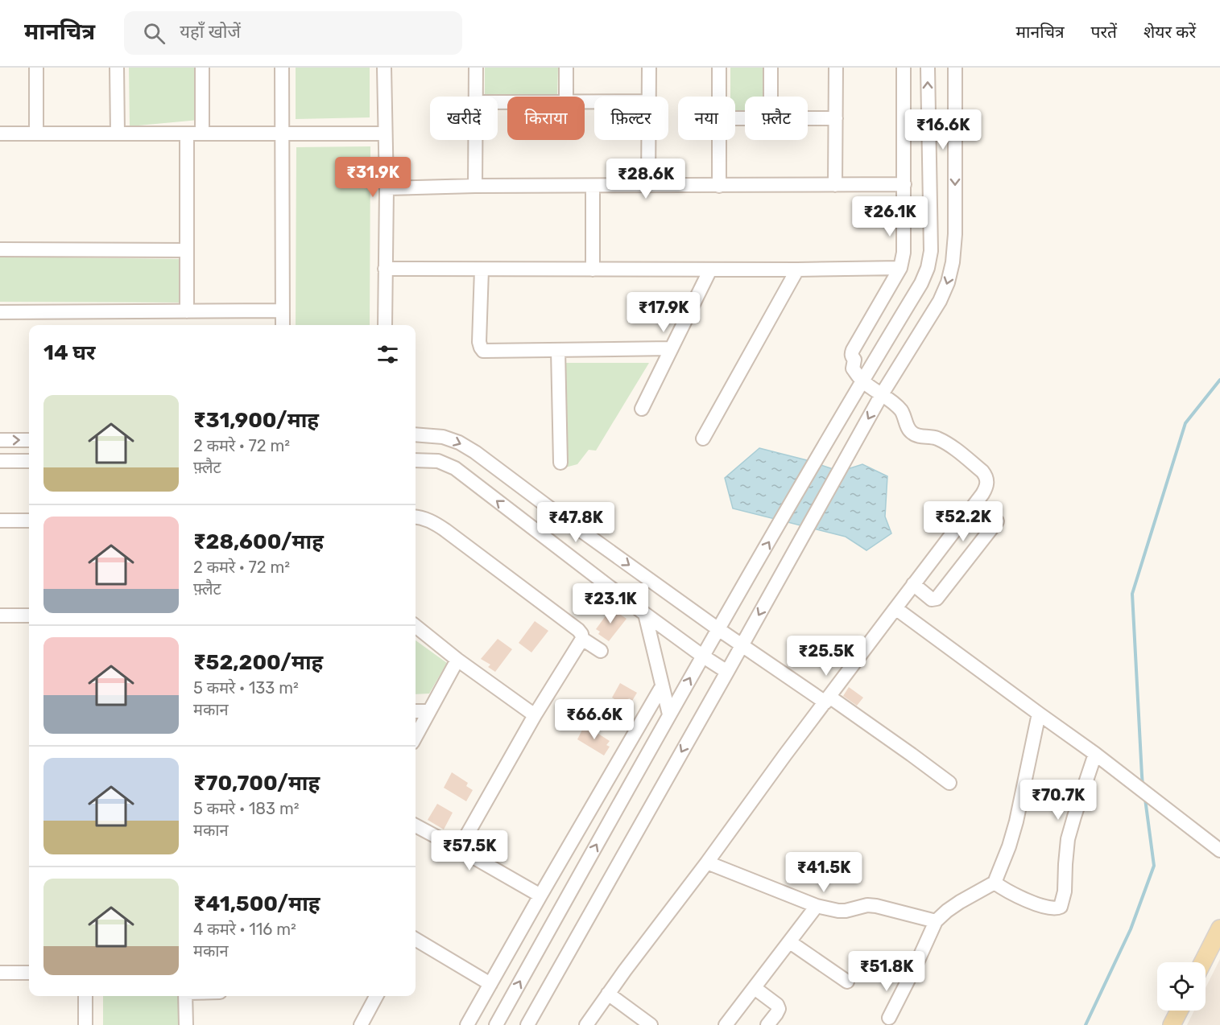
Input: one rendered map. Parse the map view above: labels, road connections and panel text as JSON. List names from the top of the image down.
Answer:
{
  "page": {
    "header": "मानचित्र",
    "search": "यहाँ खोजें",
    "nav": ["मानचित्र", "परतें", "शेयर करें"],
    "chip": [
      "खरीदें",
      "किराया",
      "फ़िल्टर",
      "नया",
      "फ़्लैट"
    ],
    "price": [
      "₹16.6K",
      "₹31.9K",
      "₹28.6K",
      "₹26.1K",
      "₹17.9K",
      "₹52.2K",
      "₹47.8K",
      "₹23.1K",
      "₹25.5K",
      "₹66.6K",
      "₹70.7K",
      "₹57.5K",
      "₹41.5K",
      "₹51.8K"
    ],
    "heading": "14 घर",
    "list": [
      {
        "name": "₹31,900/माह",
        "note": "2 कमरे · 72 m² · फ़्लैट"
      },
      {
        "name": "₹28,600/माह",
        "note": "2 कमरे · 72 m² · फ़्लैट"
      },
      {
        "name": "₹52,200/माह",
        "note": "5 कमरे · 133 m² · मकान"
      },
      {
        "name": "₹70,700/माह",
        "note": "5 कमरे · 183 m² · मकान"
      },
      {
        "name": "₹41,500/माह",
        "note": "4 कमरे · 116 m² · मकान"
      }
    ]
  }
}
